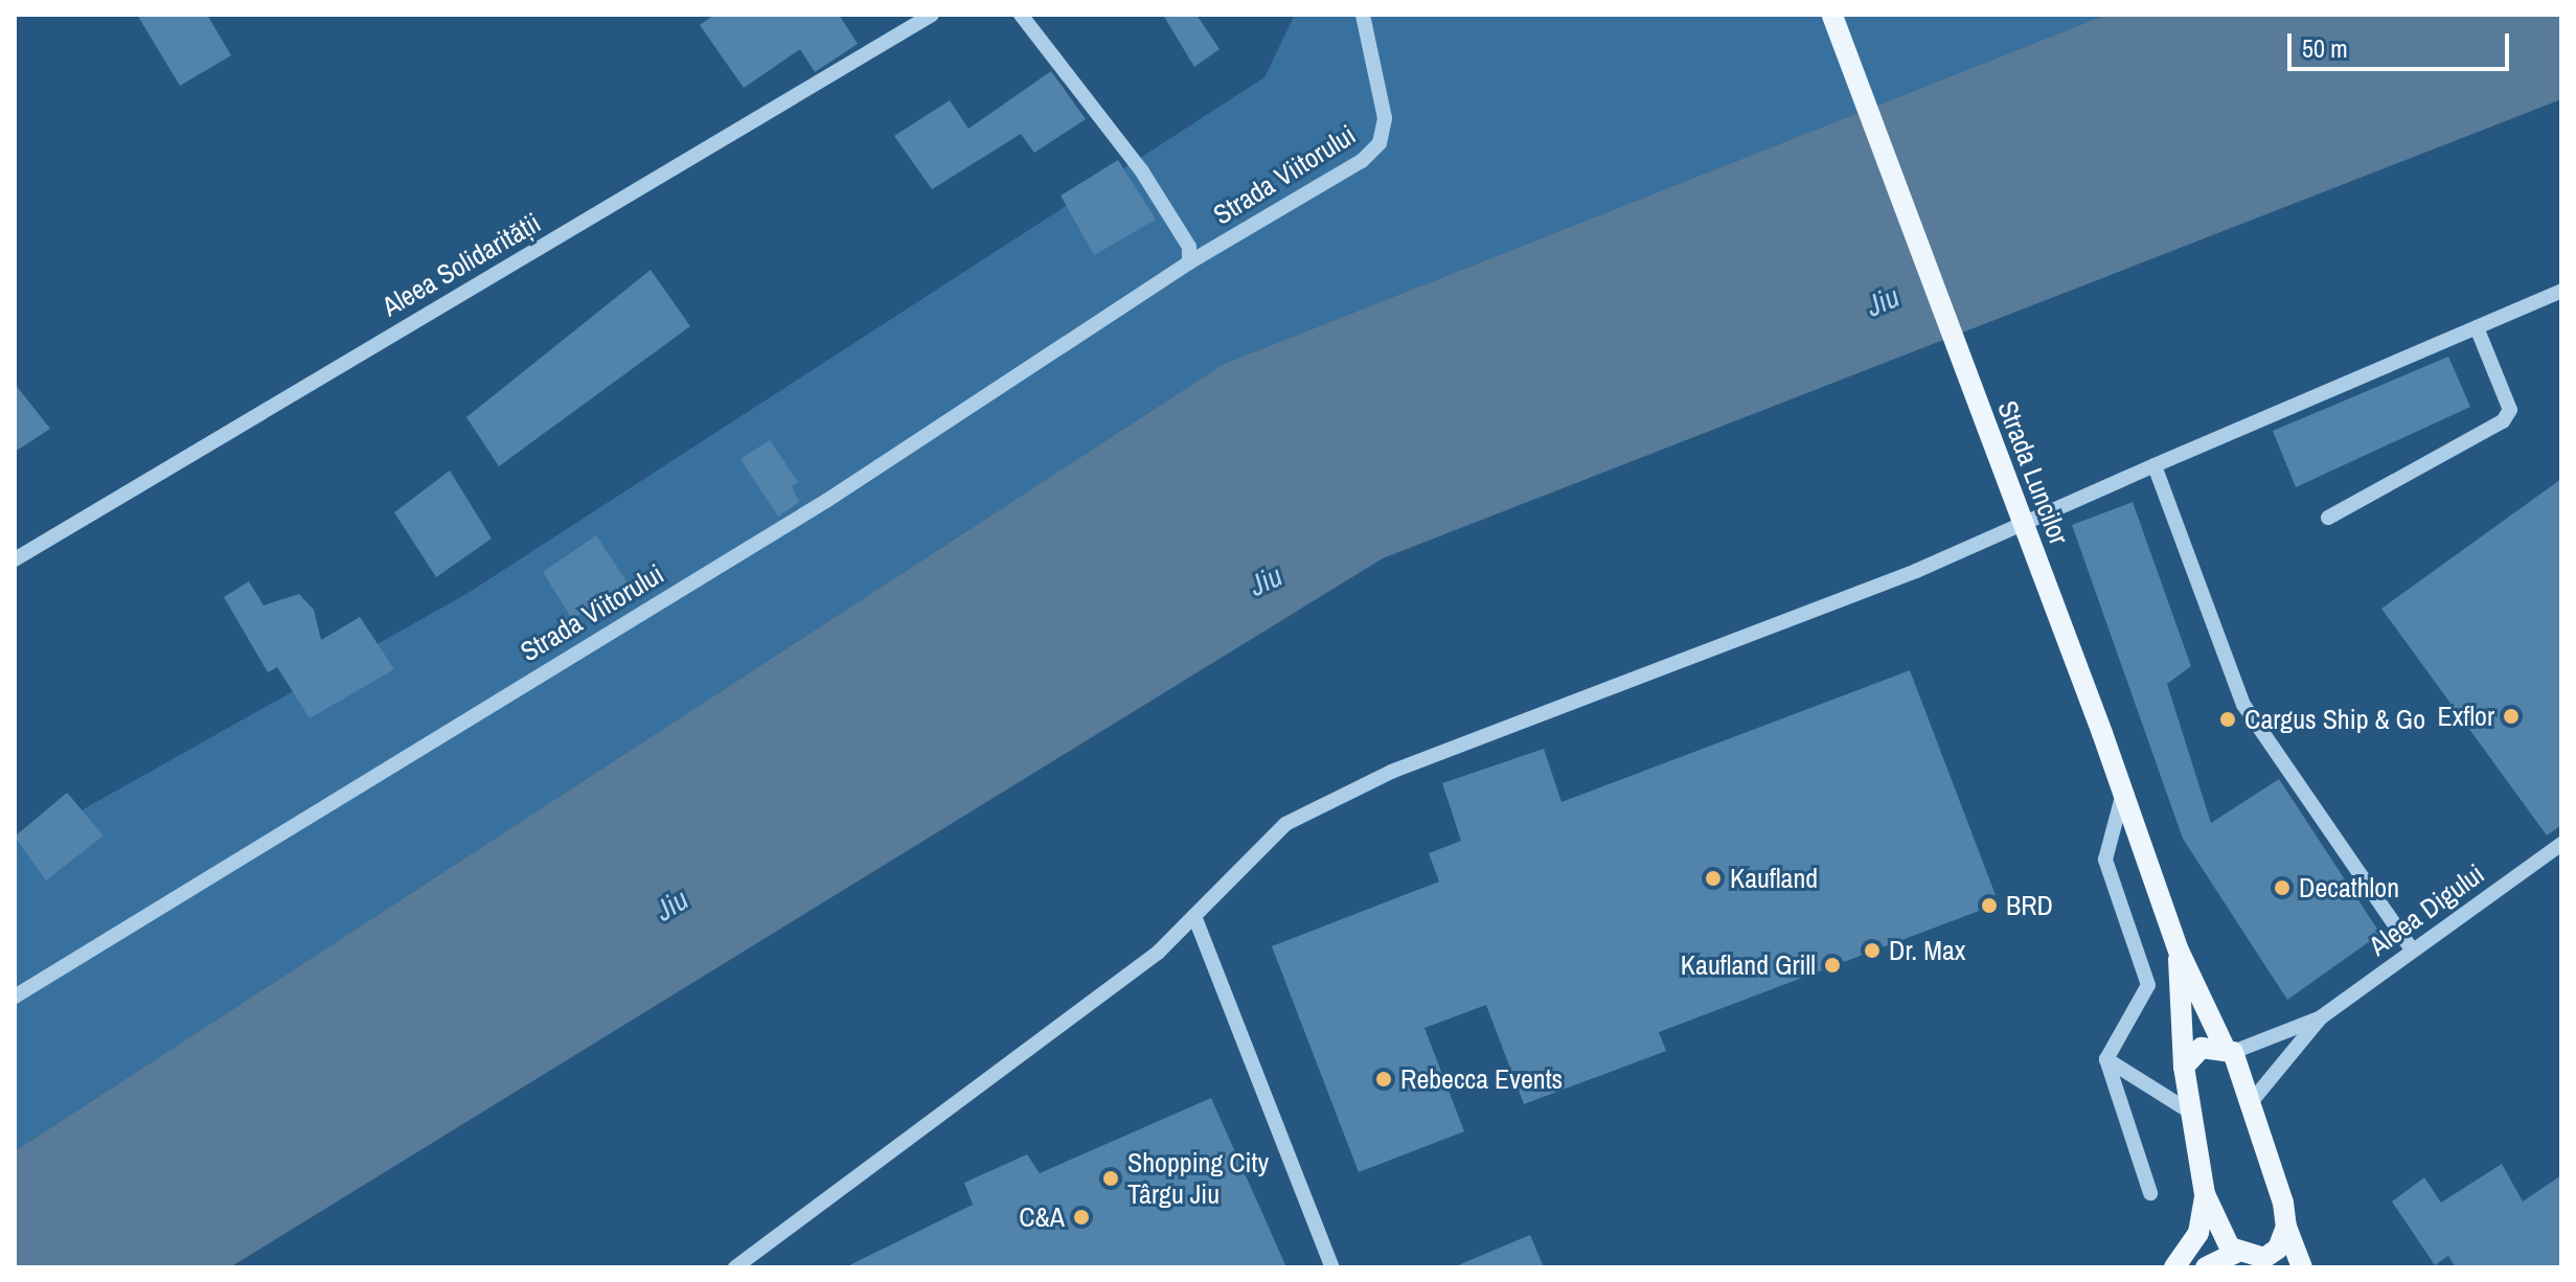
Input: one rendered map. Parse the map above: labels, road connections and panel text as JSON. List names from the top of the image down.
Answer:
{
  "streets": {
    "main road": ["Strada Luncilor"],
    "street": ["Strada Viitorului", "Aleea Solidarității", "Aleea Digului"]
  },
  "crossings": [
    ["Strada Luncilor", "Aleea Digului"]
  ],
  "water": ["Jiu"],
  "places": [
    "Exflor",
    "Cargus Ship & Go",
    "Kaufland",
    "Decathlon",
    "BRD",
    "Dr. Max",
    "Kaufland Grill",
    "Rebecca Events",
    "Shopping City Târgu Jiu",
    "C&A"
  ],
  "scale_bar": "50 m"
}
